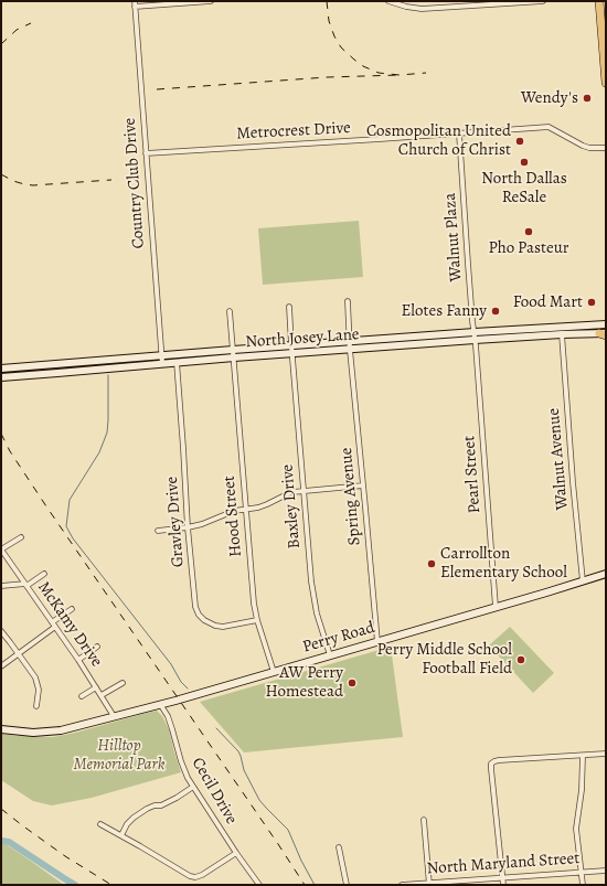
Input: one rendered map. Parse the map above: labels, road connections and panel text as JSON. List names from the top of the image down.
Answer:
{
  "streets": {
    "main road": ["North Josey Lane", "Perry Road"],
    "street": [
      "Metrocrest Drive",
      "Country Club Drive",
      "Walnut Plaza",
      "Walnut Avenue",
      "Pearl Street",
      "Spring Avenue",
      "Baxley Drive",
      "Hood Street",
      "Gravley Drive",
      "McKamy Drive",
      "Cecil Drive",
      "North Maryland Street"
    ]
  },
  "crossings": [
    ["Metrocrest Drive", "Country Club Drive"],
    ["Metrocrest Drive", "Walnut Plaza"],
    ["Country Club Drive", "North Josey Lane"],
    ["Walnut Plaza", "North Josey Lane"],
    ["Walnut Plaza", "Pearl Street"],
    ["North Josey Lane", "Walnut Avenue"],
    ["North Josey Lane", "Pearl Street"],
    ["North Josey Lane", "Spring Avenue"],
    ["North Josey Lane", "Baxley Drive"],
    ["North Josey Lane", "Hood Street"],
    ["North Josey Lane", "Gravley Drive"],
    ["Walnut Avenue", "Perry Road"],
    ["Pearl Street", "Perry Road"],
    ["Spring Avenue", "Perry Road"],
    ["Baxley Drive", "Perry Road"],
    ["Hood Street", "Gravley Drive"],
    ["Hood Street", "Perry Road"],
    ["McKamy Drive", "Perry Road"],
    ["Perry Road", "Cecil Drive"]
  ],
  "parks": ["Hilltop Memorial Park"],
  "places": [
    "Wendy's",
    "Cosmopolitan United Church of Christ",
    "North Dallas ReSale",
    "Pho Pasteur",
    "Food Mart",
    "Elotes Fanny",
    "Carrollton Elementary School",
    "Perry Middle School Football Field",
    "AW Perry Homestead"
  ]
}
